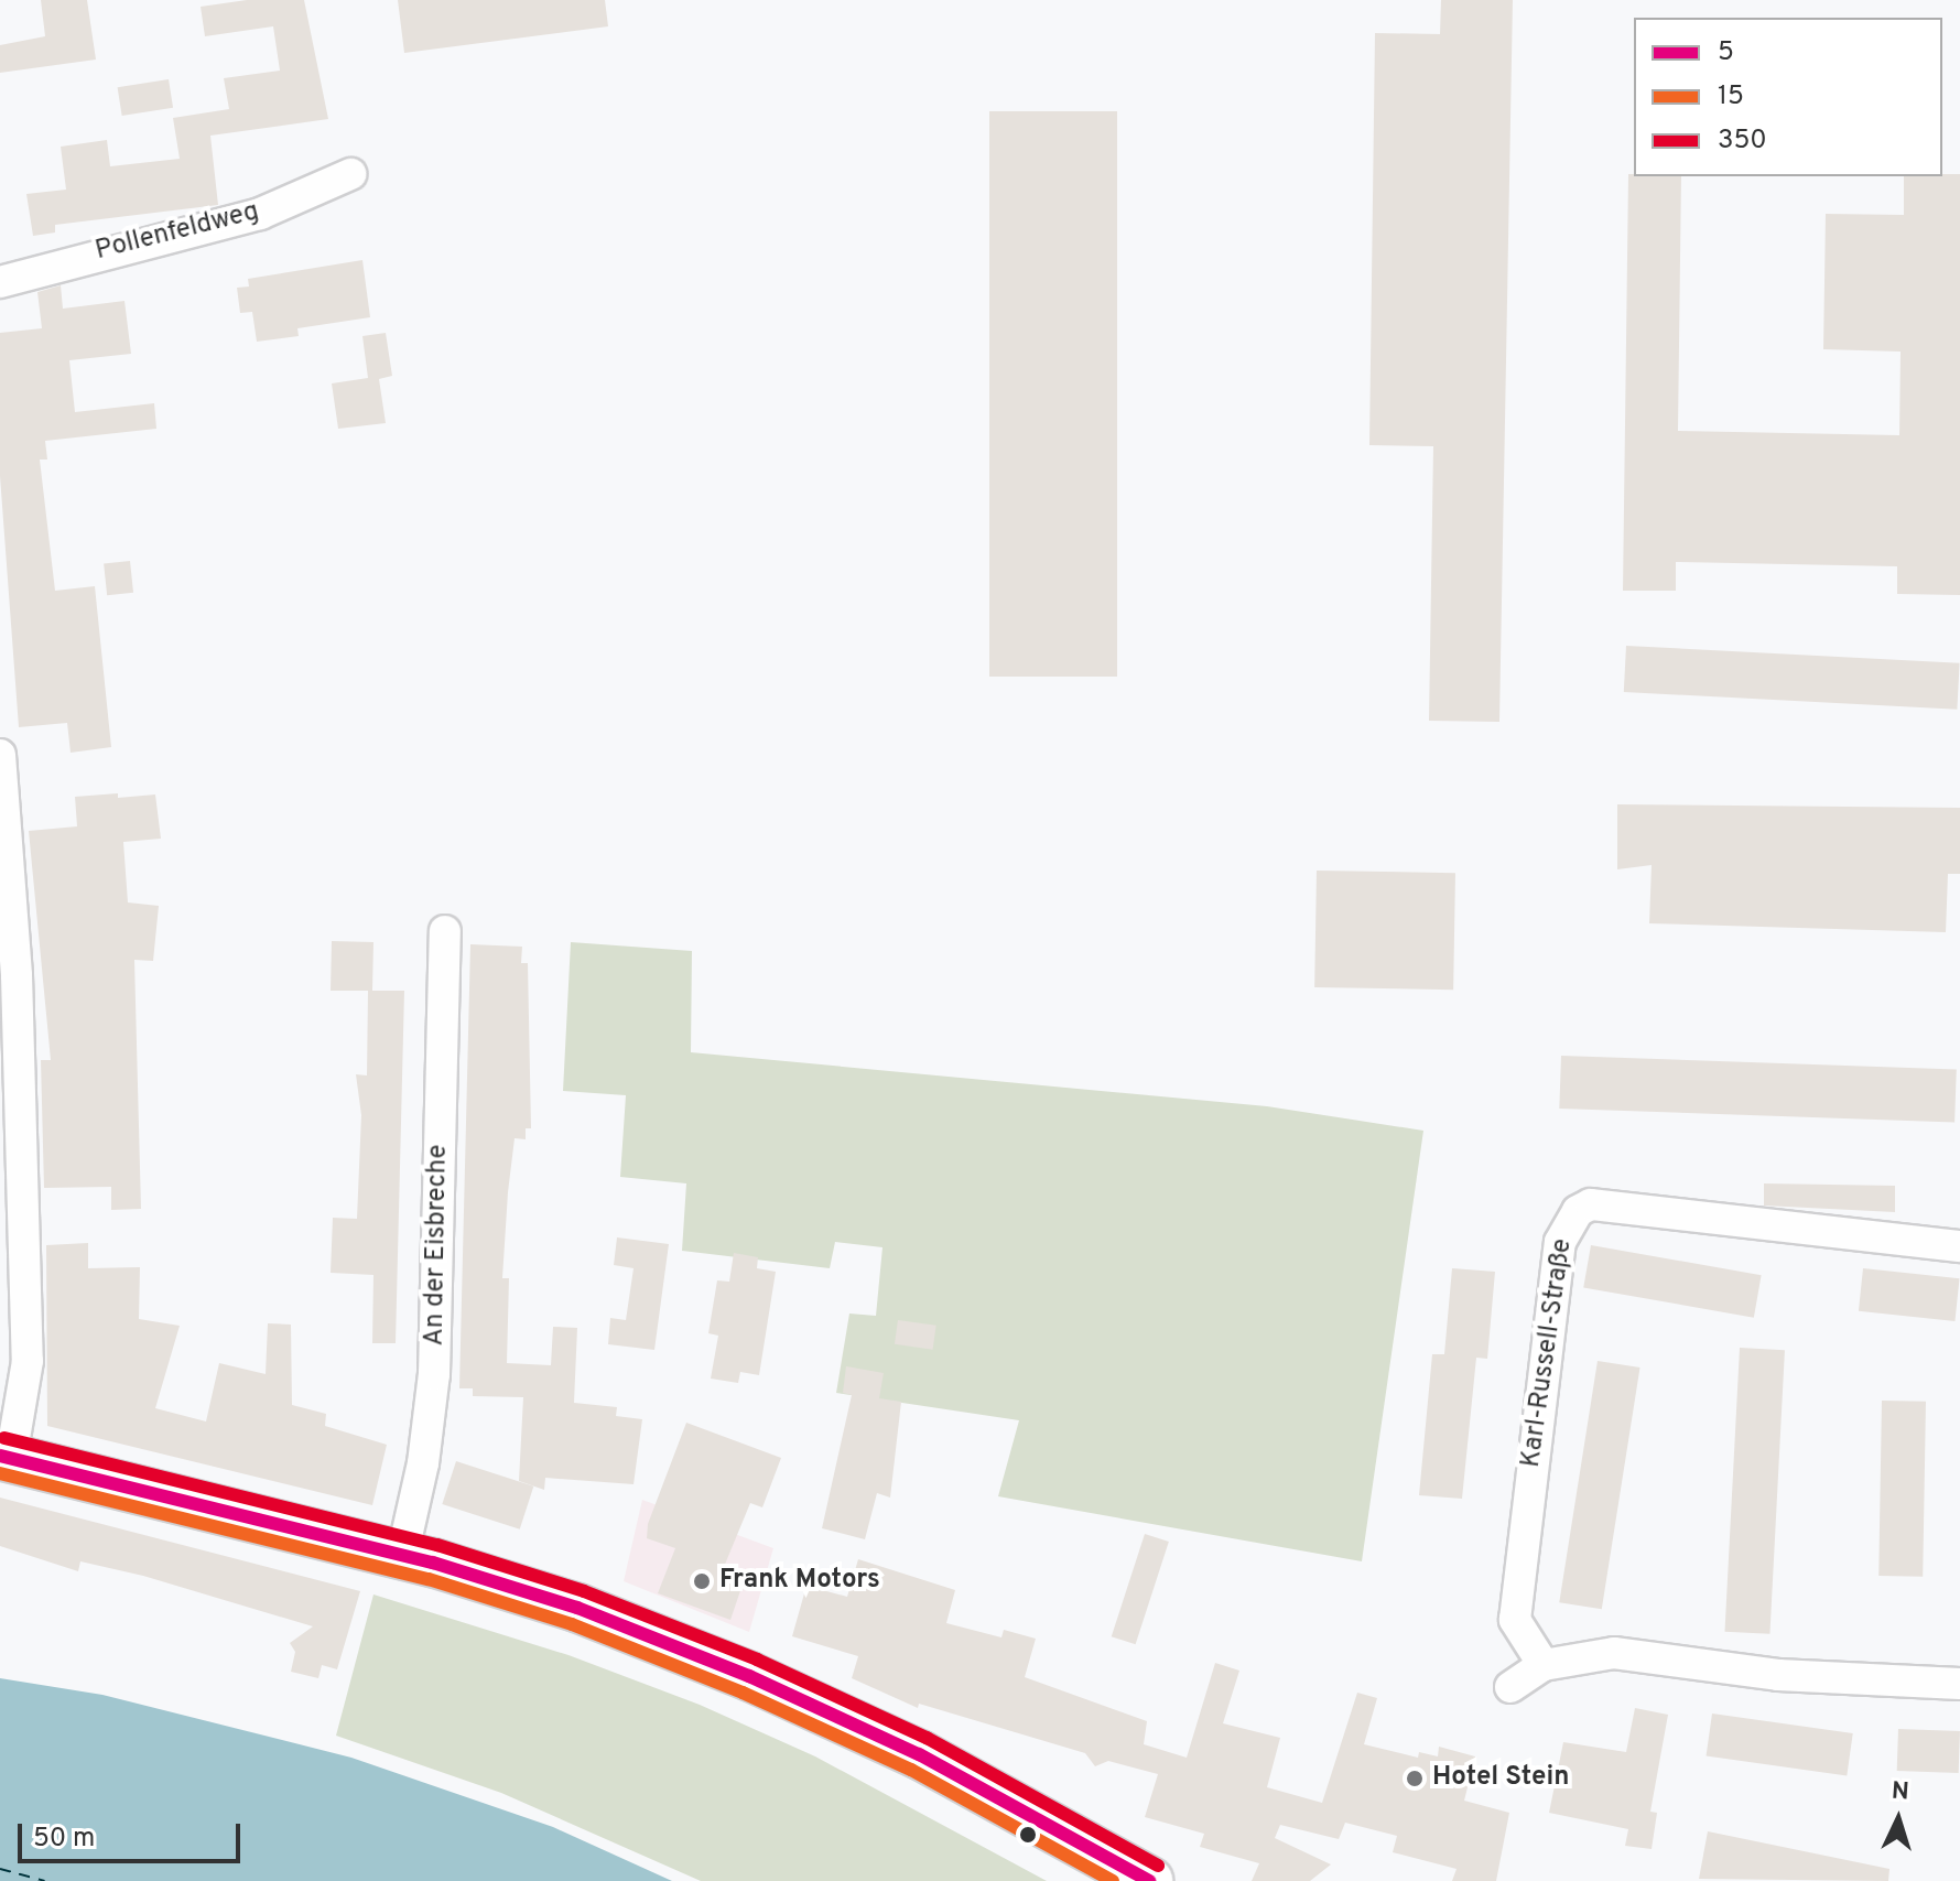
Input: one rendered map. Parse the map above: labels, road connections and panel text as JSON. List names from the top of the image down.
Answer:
{
  "streets": {
    "street": ["Pollenfeldweg", "An der Eisbreche", "Karl-Russell-Straße"]
  },
  "places": ["Frank Motors", "Hotel Stein"],
  "lines": ["transit line 350", "transit line 5", "transit line 15"],
  "legend": ["5", "15", "350"],
  "scale_bar": "50 m",
  "north": "top"
}
